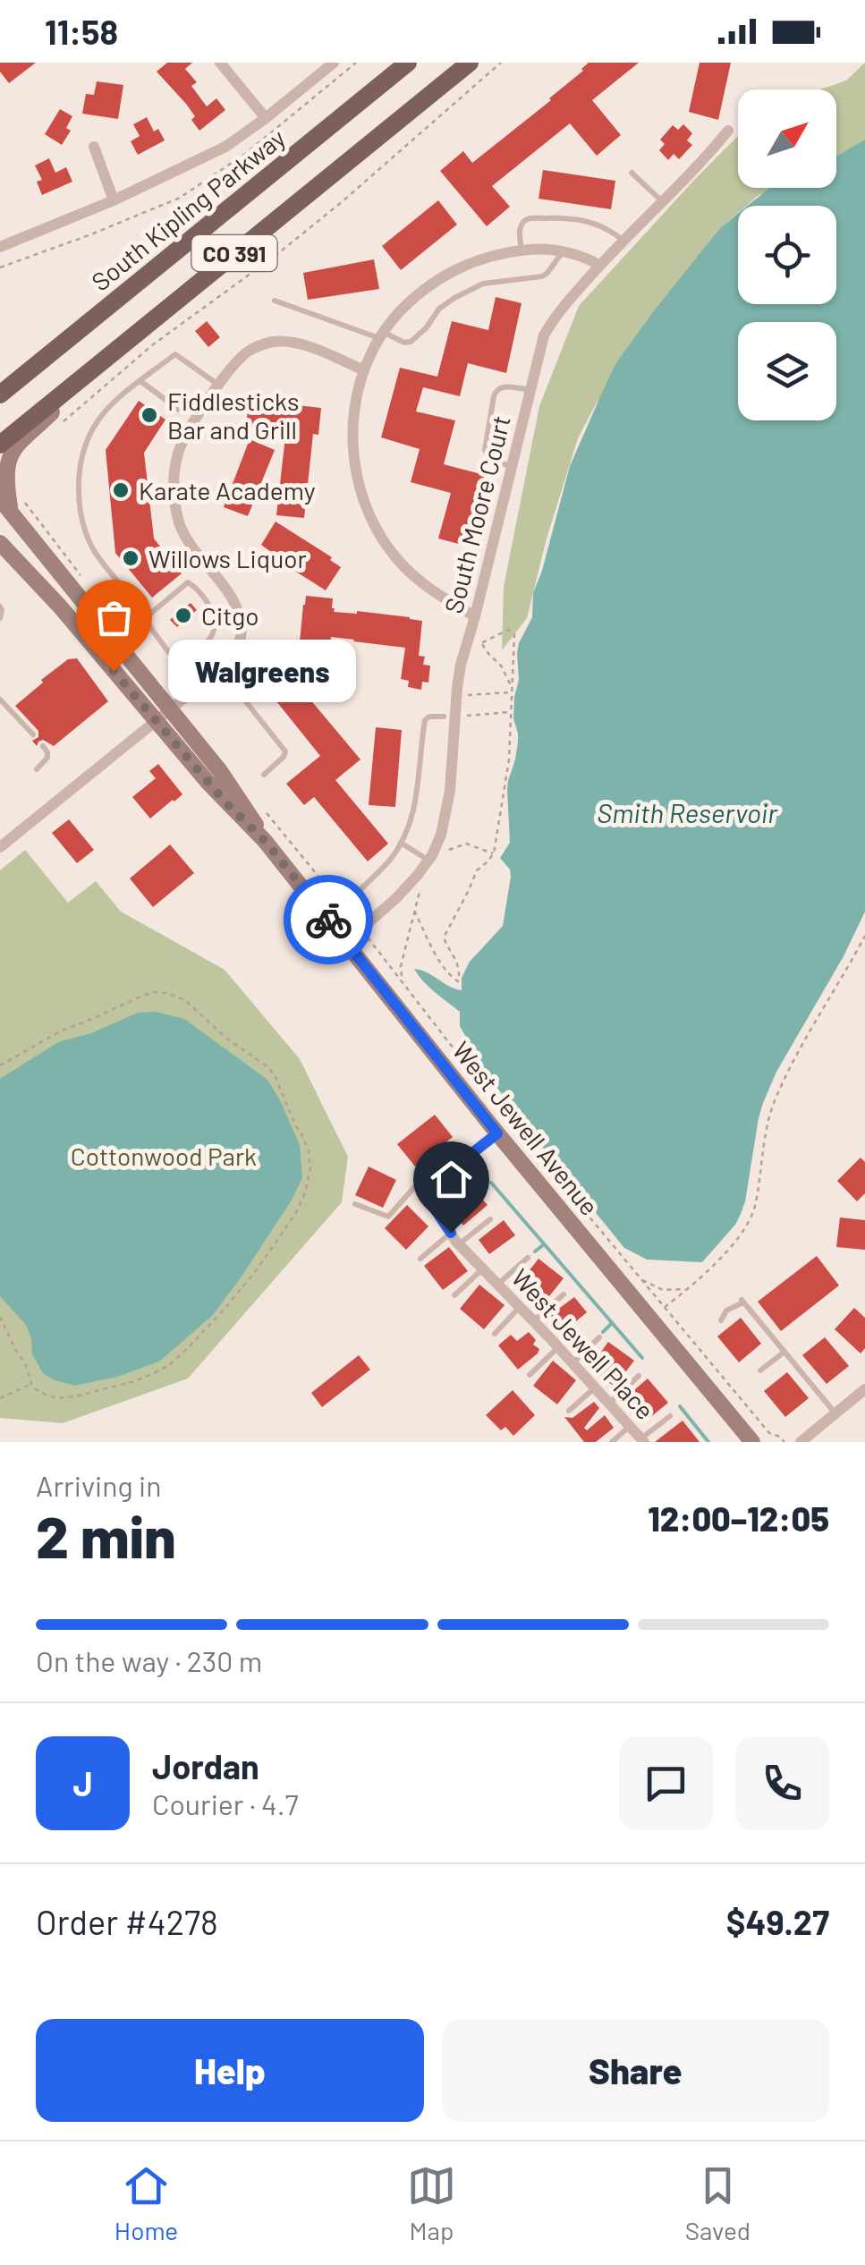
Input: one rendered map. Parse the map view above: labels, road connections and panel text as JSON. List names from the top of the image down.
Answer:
{
  "streets": {
    "main road": ["South Kipling Parkway", "CO 391", "West Jewell Avenue"],
    "street": ["South Moore Court", "West Jewell Place"]
  },
  "crossings": [
    ["South Moore Court", "West Jewell Avenue"]
  ],
  "water": ["Smith Reservoir"],
  "parks": ["Cottonwood Park"],
  "places": [
    "Fiddlesticks Bar and Grill",
    "Karate Academy",
    "Willows Liquor",
    "Citgo",
    "Walgreens"
  ],
  "north": "top right",
  "page": {
    "status": "11:58",
    "bubble": "Walgreens",
    "heading": ["2 min", "Arriving in", "12:00–12:05"],
    "panel": [
      "Jordan",
      "Courier · 4.7",
      "Order #4278",
      "$49.27"
    ],
    "bar": "On the way · 230 m",
    "round": "J",
    "buttons": ["Help", "Share"],
    "tabs": ["Home", "Map", "Saved"]
  }
}
